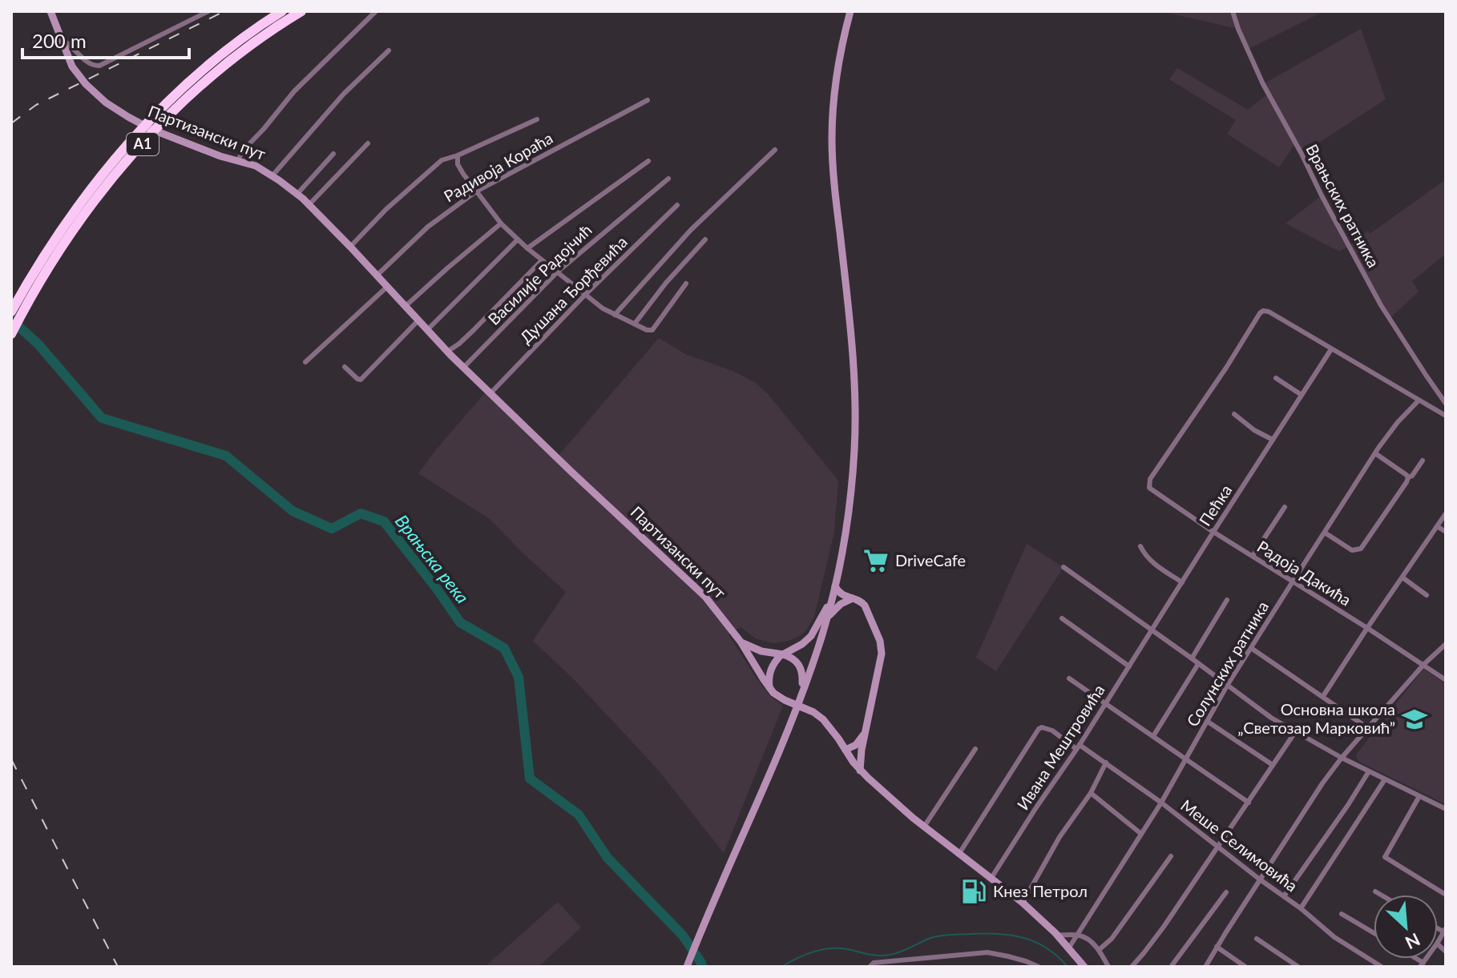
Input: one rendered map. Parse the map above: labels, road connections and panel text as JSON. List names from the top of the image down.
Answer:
{
  "streets": {
    "highway": ["A1"],
    "main road": ["Партизански пут"],
    "street": [
      "Радивоја Кораћа",
      "Врањских ратника",
      "Василије Радојчић",
      "Душана Ђорђевића",
      "Пећка",
      "Радоја Дакића",
      "Солунских ратника",
      "Ивана Мештровића",
      "Меше Селимовића"
    ]
  },
  "crossings": [
    ["Партизански пут", "Радивоја Кораћа"],
    ["Партизански пут", "Василије Радојчић"],
    ["Партизански пут", "Душана Ђорђевића"],
    ["Партизански пут", "Солунских ратника"],
    ["Партизански пут", "Ивана Мештровића"],
    ["Партизански пут", "Меше Селимовића"],
    ["Пећка", "Радоја Дакића"],
    ["Пећка", "Ивана Мештровића"],
    ["Радоја Дакића", "Солунских ратника"],
    ["Солунских ратника", "Меше Селимовића"],
    ["Ивана Мештровића", "Меше Селимовића"]
  ],
  "water": ["Врањска река"],
  "places": {
    "supermarket": ["DriveCafe"],
    "school or university": ["Основна школа „Светозар Марковић”"],
    "fuel station": ["Кнез Петрол"]
  },
  "scale_bar": "200 m",
  "north": "bottom right"
}
